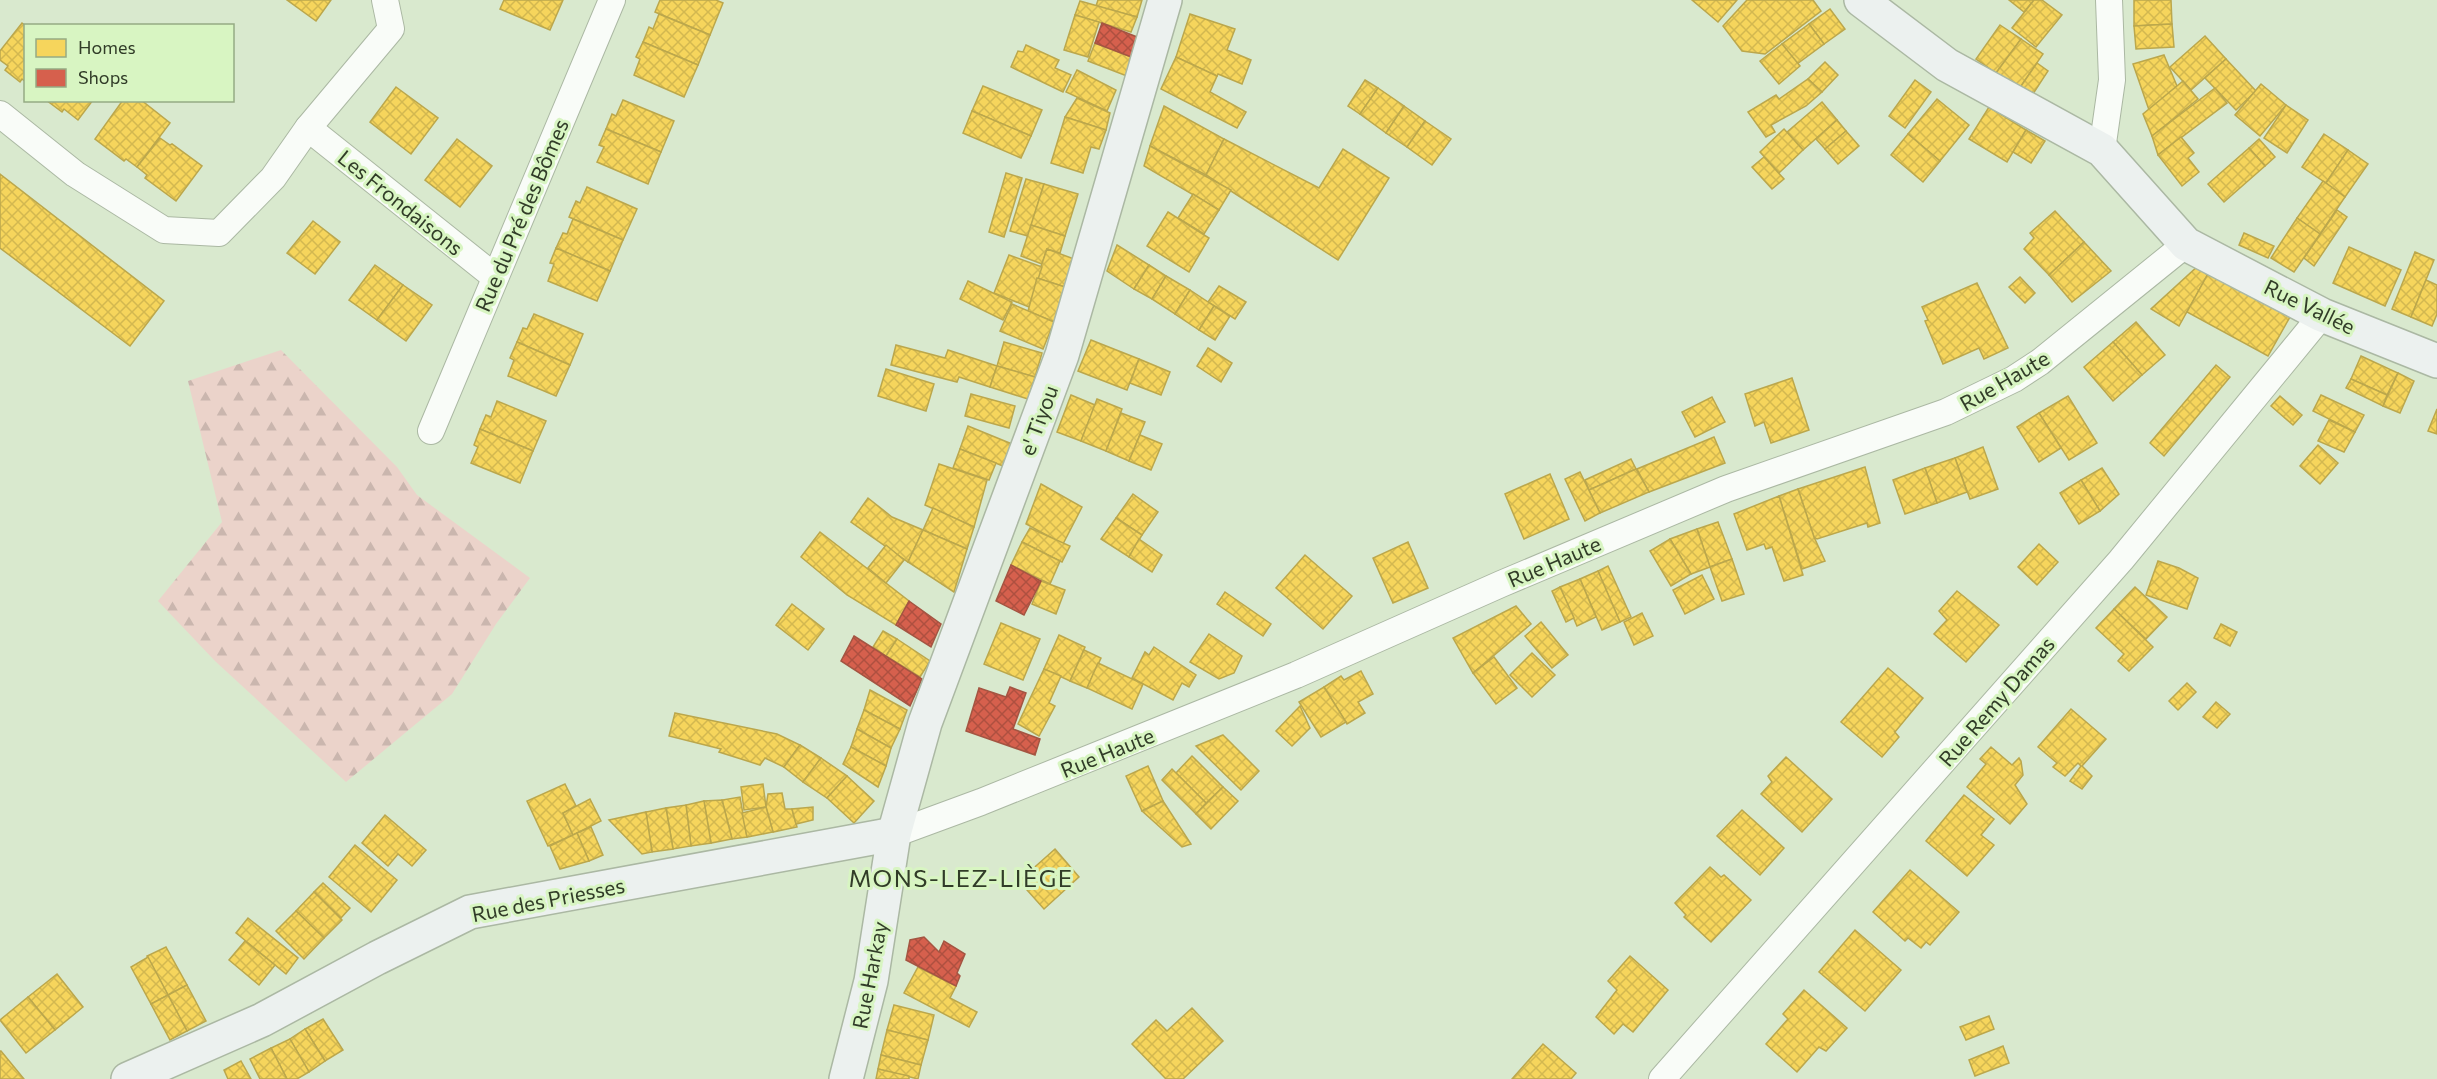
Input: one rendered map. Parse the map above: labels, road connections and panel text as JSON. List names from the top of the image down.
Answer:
{
  "streets": {
    "street": [
      "Les Frondaisons",
      "Rue du Pré des Bômes",
      "Rue Vallée",
      "Rue Haute",
      "e' Tiyou",
      "Rue Remy Damas",
      "Rue des Priesses",
      "Rue Harkay"
    ]
  },
  "crossings": [
    ["Les Frondaisons", "Rue du Pré des Bômes"],
    ["Rue Vallée", "Rue Haute"],
    ["Rue Vallée", "Rue Remy Damas"],
    ["Rue Haute", "e' Tiyou"],
    ["Rue Haute", "Rue des Priesses"],
    ["Rue Haute", "Rue Harkay"],
    ["e' Tiyou", "Rue des Priesses"],
    ["e' Tiyou", "Rue Harkay"],
    ["Rue des Priesses", "Rue Harkay"]
  ],
  "districts": ["MONS-LEZ-LIÈGE"],
  "legend": ["Homes", "Shops"]
}
